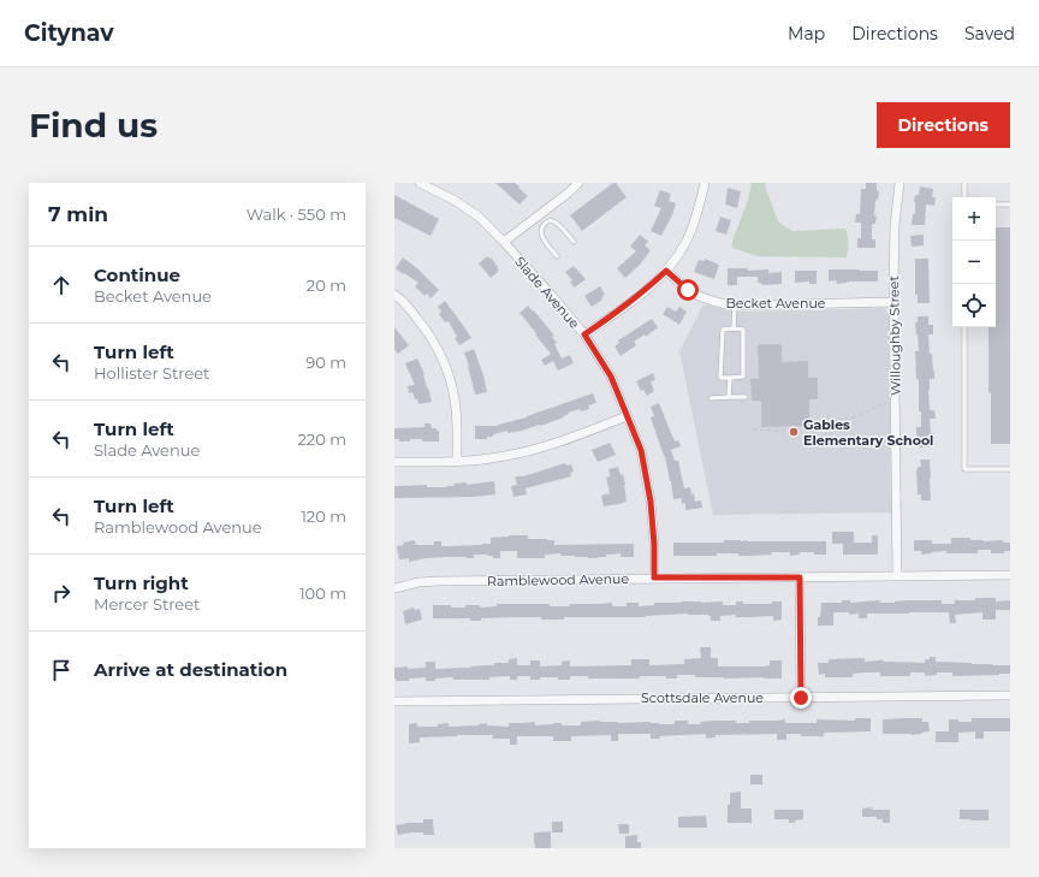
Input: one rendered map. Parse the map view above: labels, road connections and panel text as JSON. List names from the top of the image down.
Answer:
{
  "streets": {
    "street": [
      "Slade Avenue",
      "Becket Avenue",
      "Willoughby Street",
      "Ramblewood Avenue",
      "Scottsdale Avenue"
    ]
  },
  "crossings": [
    ["Slade Avenue", "Ramblewood Avenue"],
    ["Becket Avenue", "Willoughby Street"],
    ["Willoughby Street", "Ramblewood Avenue"]
  ],
  "places": ["Gables Elementary School"],
  "page": {
    "header": "Citynav",
    "nav": ["Map", "Directions", "Saved"],
    "buttons": "Directions",
    "title": "Find us",
    "heading": ["7 min", "Walk · 550 m"],
    "map_buttons": ["+", "−"],
    "list": [
      ["Continue", "Becket Avenue", "20 m"],
      ["Turn left", "Hollister Street", "90 m"],
      ["Turn left", "Slade Avenue", "220 m"],
      ["Turn left", "Ramblewood Avenue", "120 m"],
      ["Turn right", "Mercer Street", "100 m"],
      "Arrive at destination"
    ]
  }
}
